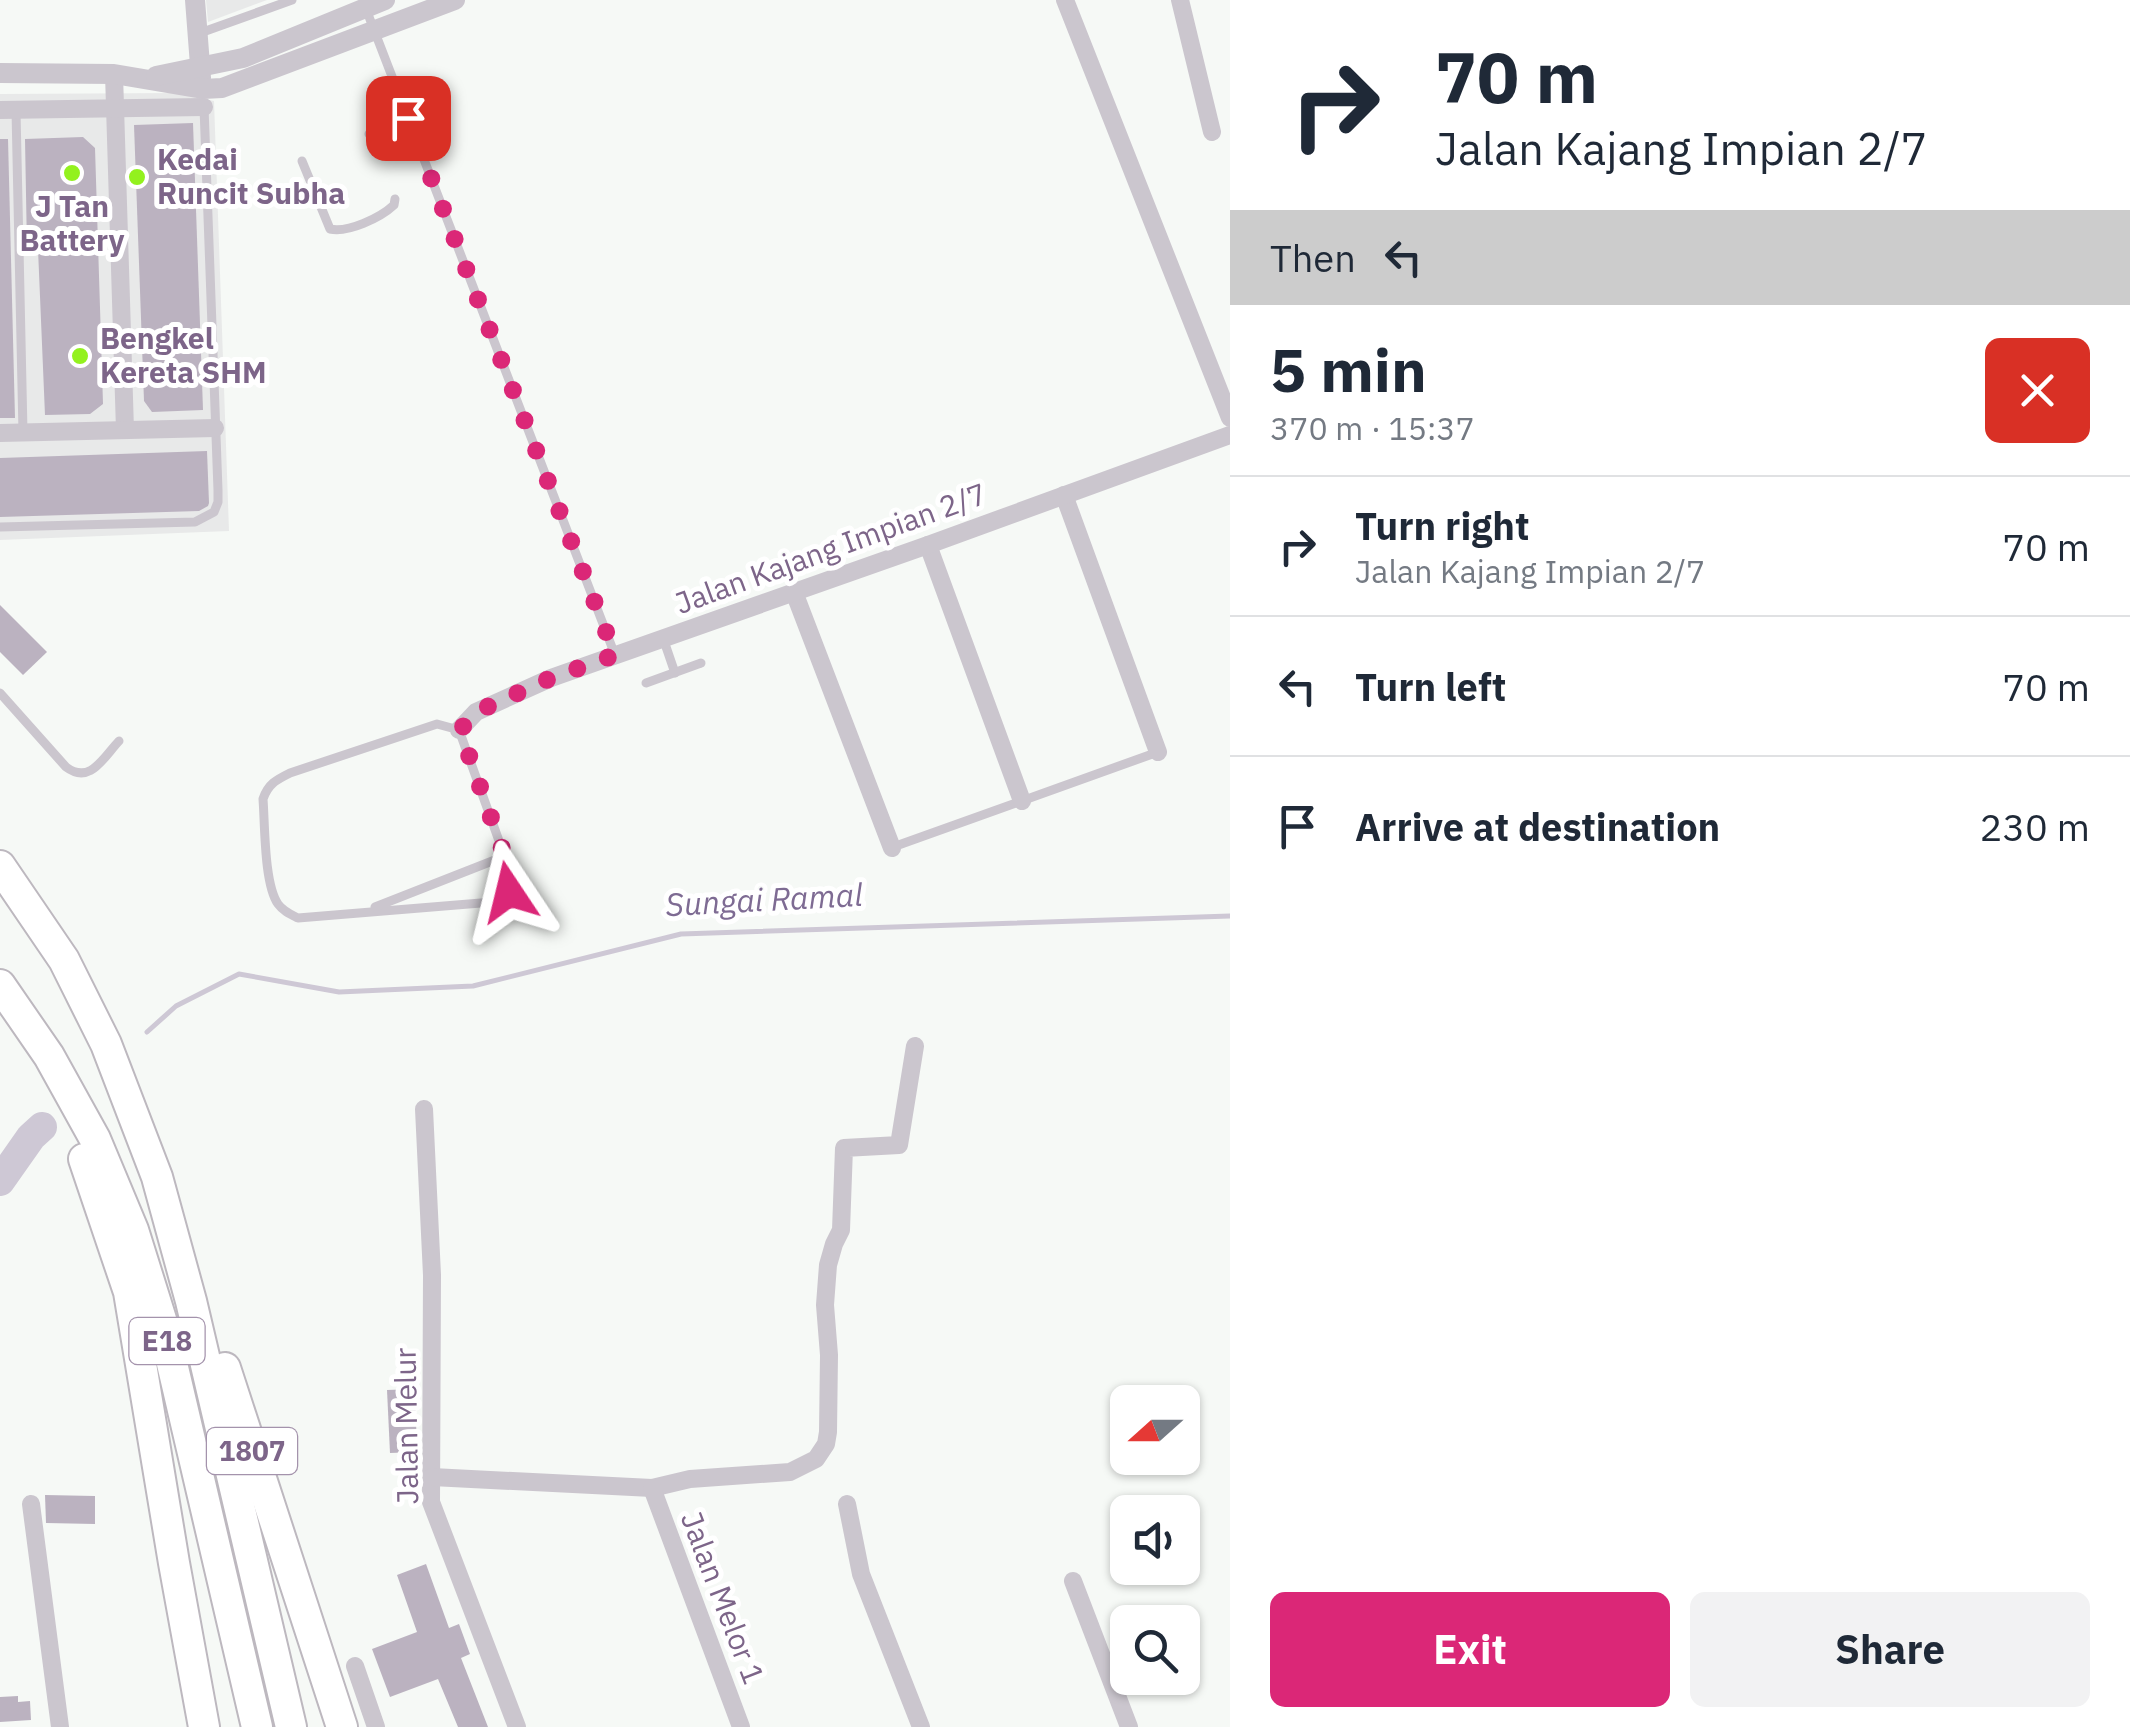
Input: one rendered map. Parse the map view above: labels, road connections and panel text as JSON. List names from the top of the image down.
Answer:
{
  "streets": {
    "highway": ["E18", "1807"],
    "street": ["Jalan Kajang Impian 2/7", "Jalan Melur", "Jalan Melor 1"]
  },
  "crossings": [
    ["E18", "1807"],
    ["Jalan Melur", "Jalan Melor 1"]
  ],
  "water": ["Sungai Ramal"],
  "places": ["J Tan Battery", "Kedai Runcit Subha", "Bengkel Kereta SHM"],
  "north": "left",
  "page": {
    "turn": ["70 m", "Jalan Kajang Impian 2/7"],
    "then": "Then",
    "heading": ["5 min", "370 m · 15:37"],
    "list": [
      {
        "name": "Turn right",
        "note": "Jalan Kajang Impian 2/7",
        "value": "70 m"
      },
      {
        "name": "Turn left",
        "value": "70 m"
      },
      {
        "name": "Arrive at destination",
        "value": "230 m"
      }
    ],
    "buttons": ["Exit", "Share"]
  }
}
